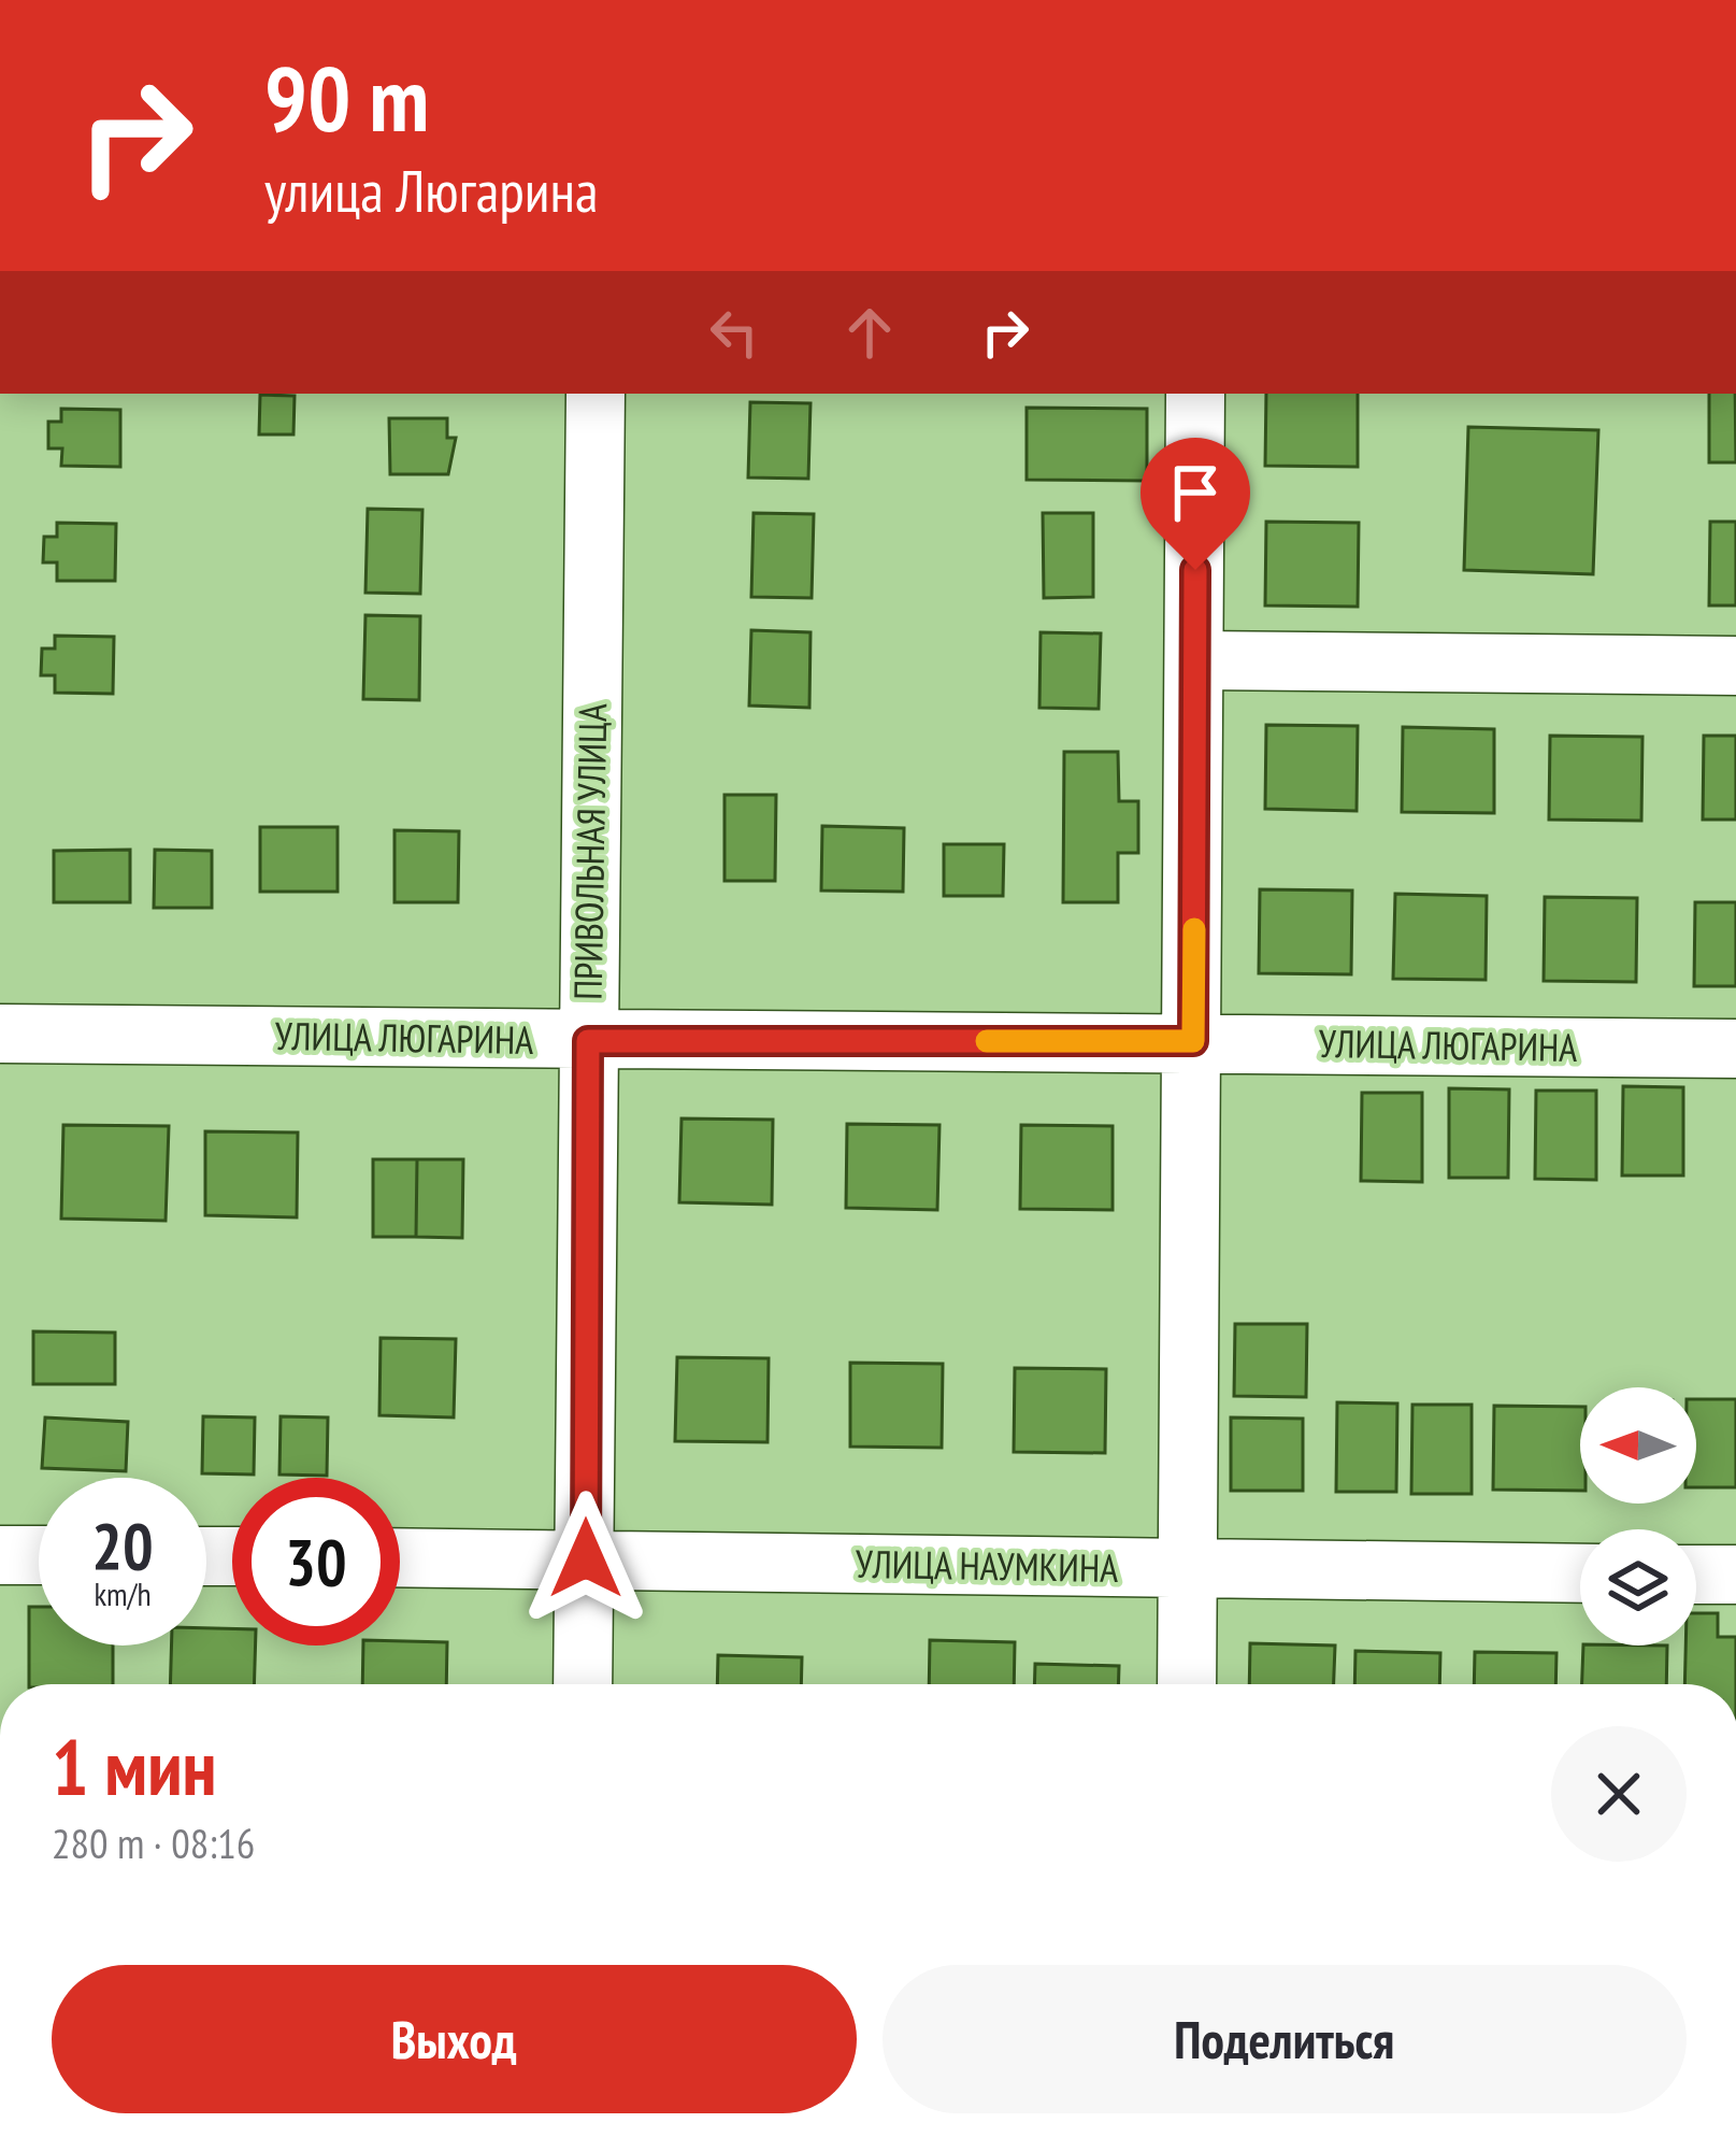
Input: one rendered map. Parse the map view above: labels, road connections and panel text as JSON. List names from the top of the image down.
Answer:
{
  "streets": {
    "street": ["ПРИВОЛЬНАЯ УЛИЦА", "УЛИЦА ЛЮГАРИНА", "УЛИЦА НАУМКИНА"]
  },
  "crossings": [
    ["ПРИВОЛЬНАЯ УЛИЦА", "УЛИЦА ЛЮГАРИНА"],
    ["ПРИВОЛЬНАЯ УЛИЦА", "УЛИЦА НАУМКИНА"]
  ],
  "north": "left",
  "page": {
    "turn": ["90 m", "улица Люгарина"],
    "speed": "20 km/h",
    "limit": "30",
    "heading": ["1 мин", "280 m · 08:16"],
    "buttons": ["Выход", "Поделиться"]
  }
}
